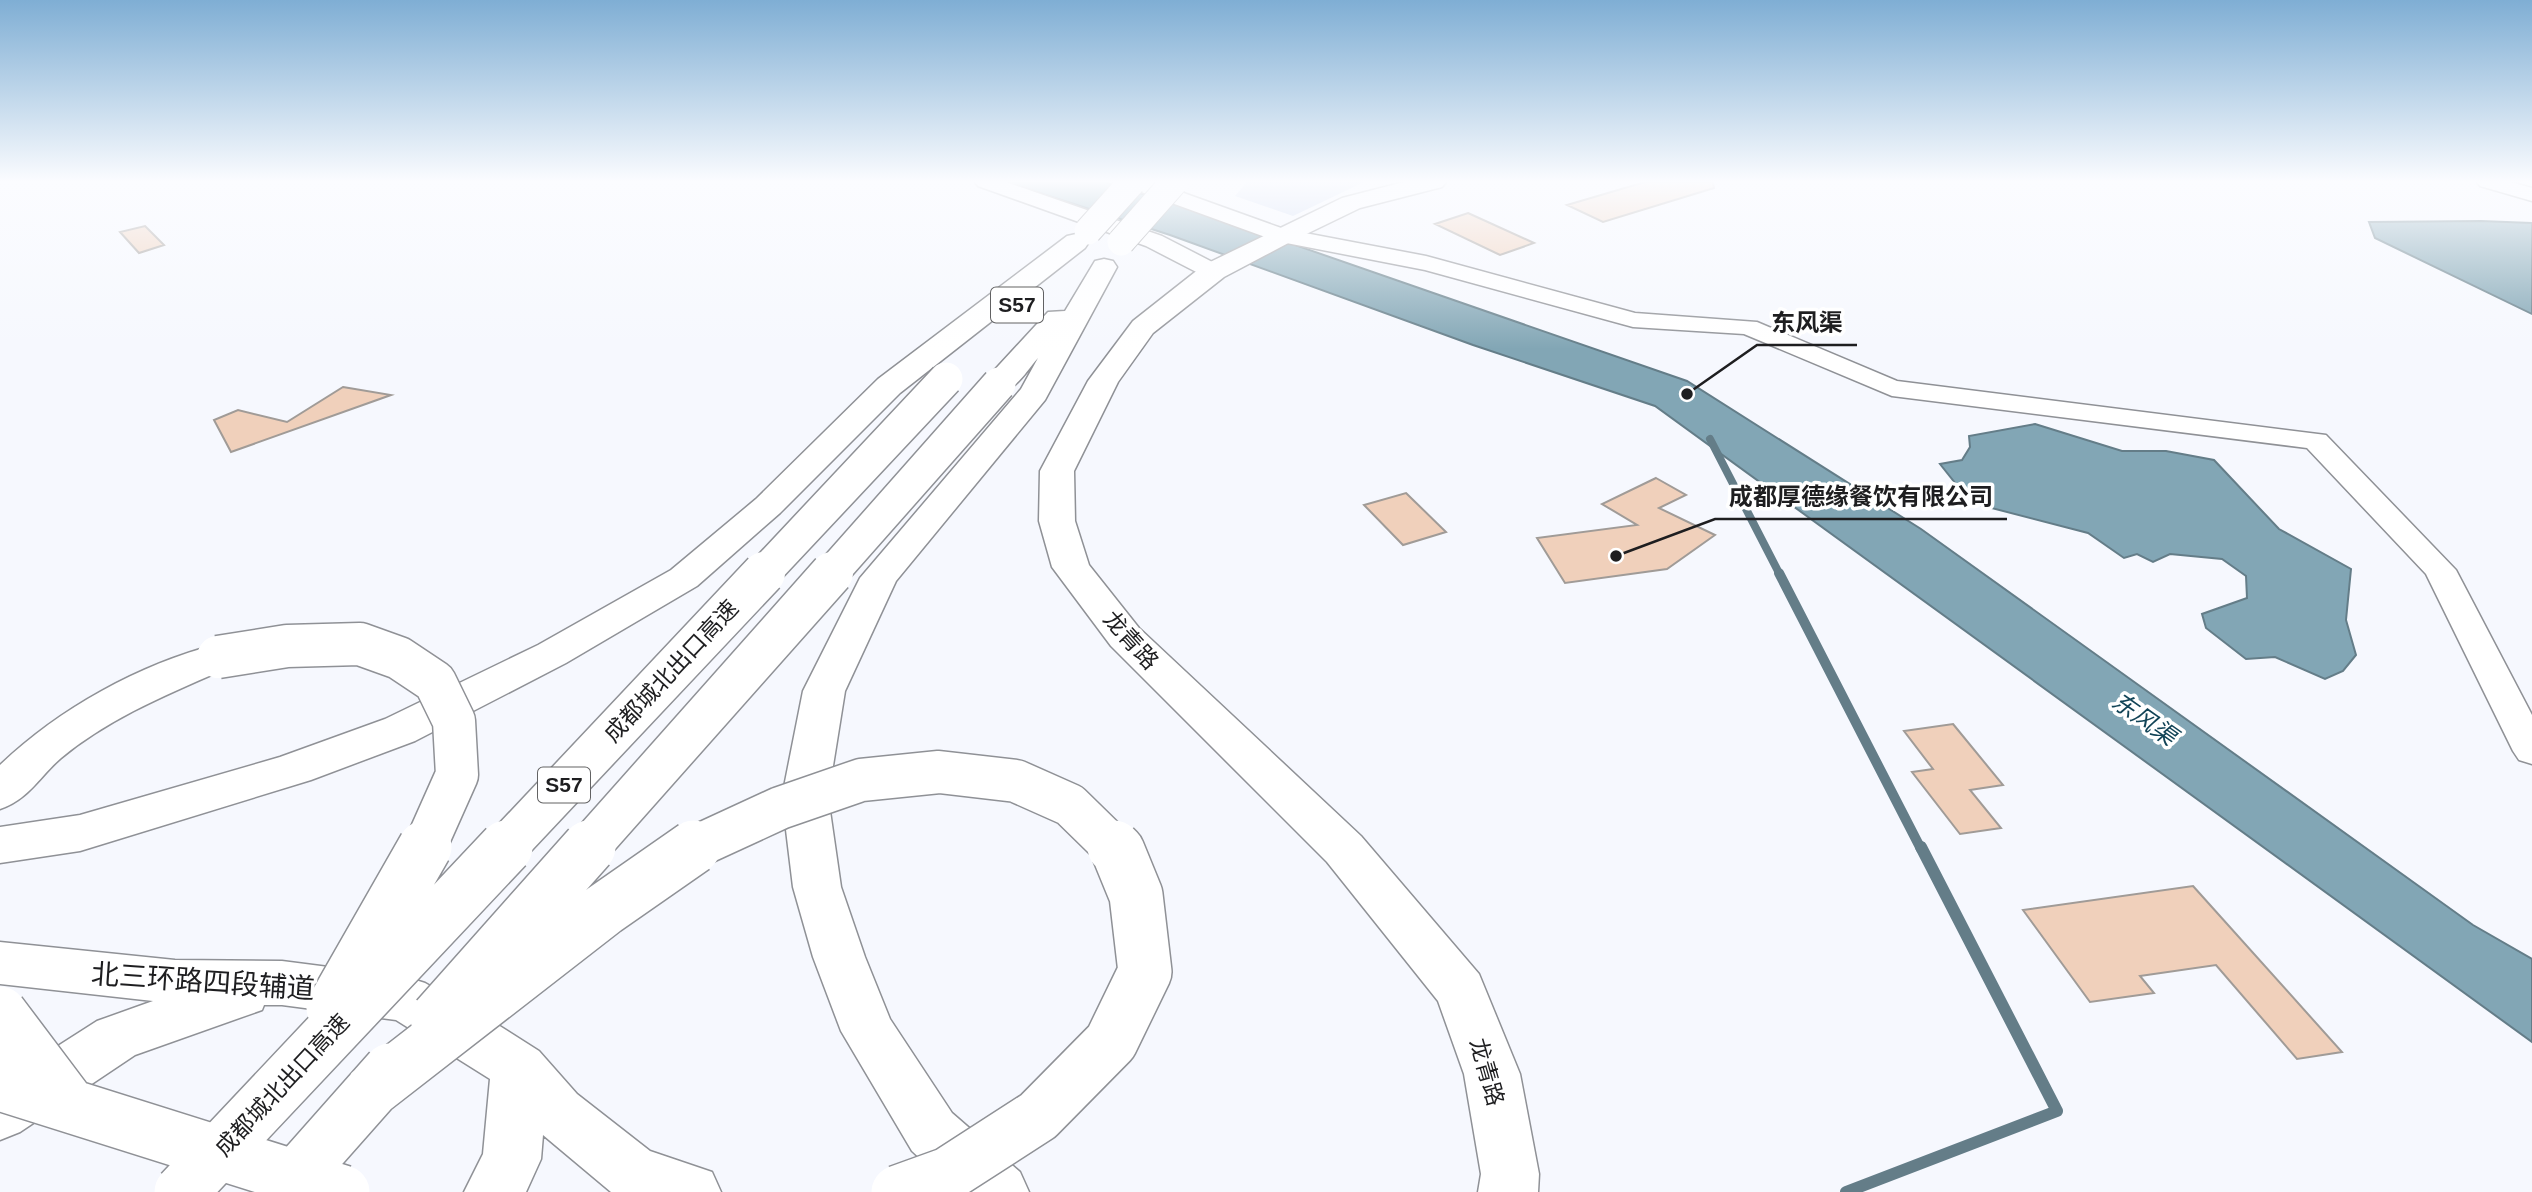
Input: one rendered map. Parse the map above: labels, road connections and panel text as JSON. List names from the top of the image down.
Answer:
{
  "streets": {
    "main road": [
      "S57",
      "龙青路",
      "成都城北出口高速",
      "北三环路四段辅道"
    ]
  },
  "water": ["东风渠"],
  "places": ["东风渠", "成都厚德缘餐饮有限公司"]
}
